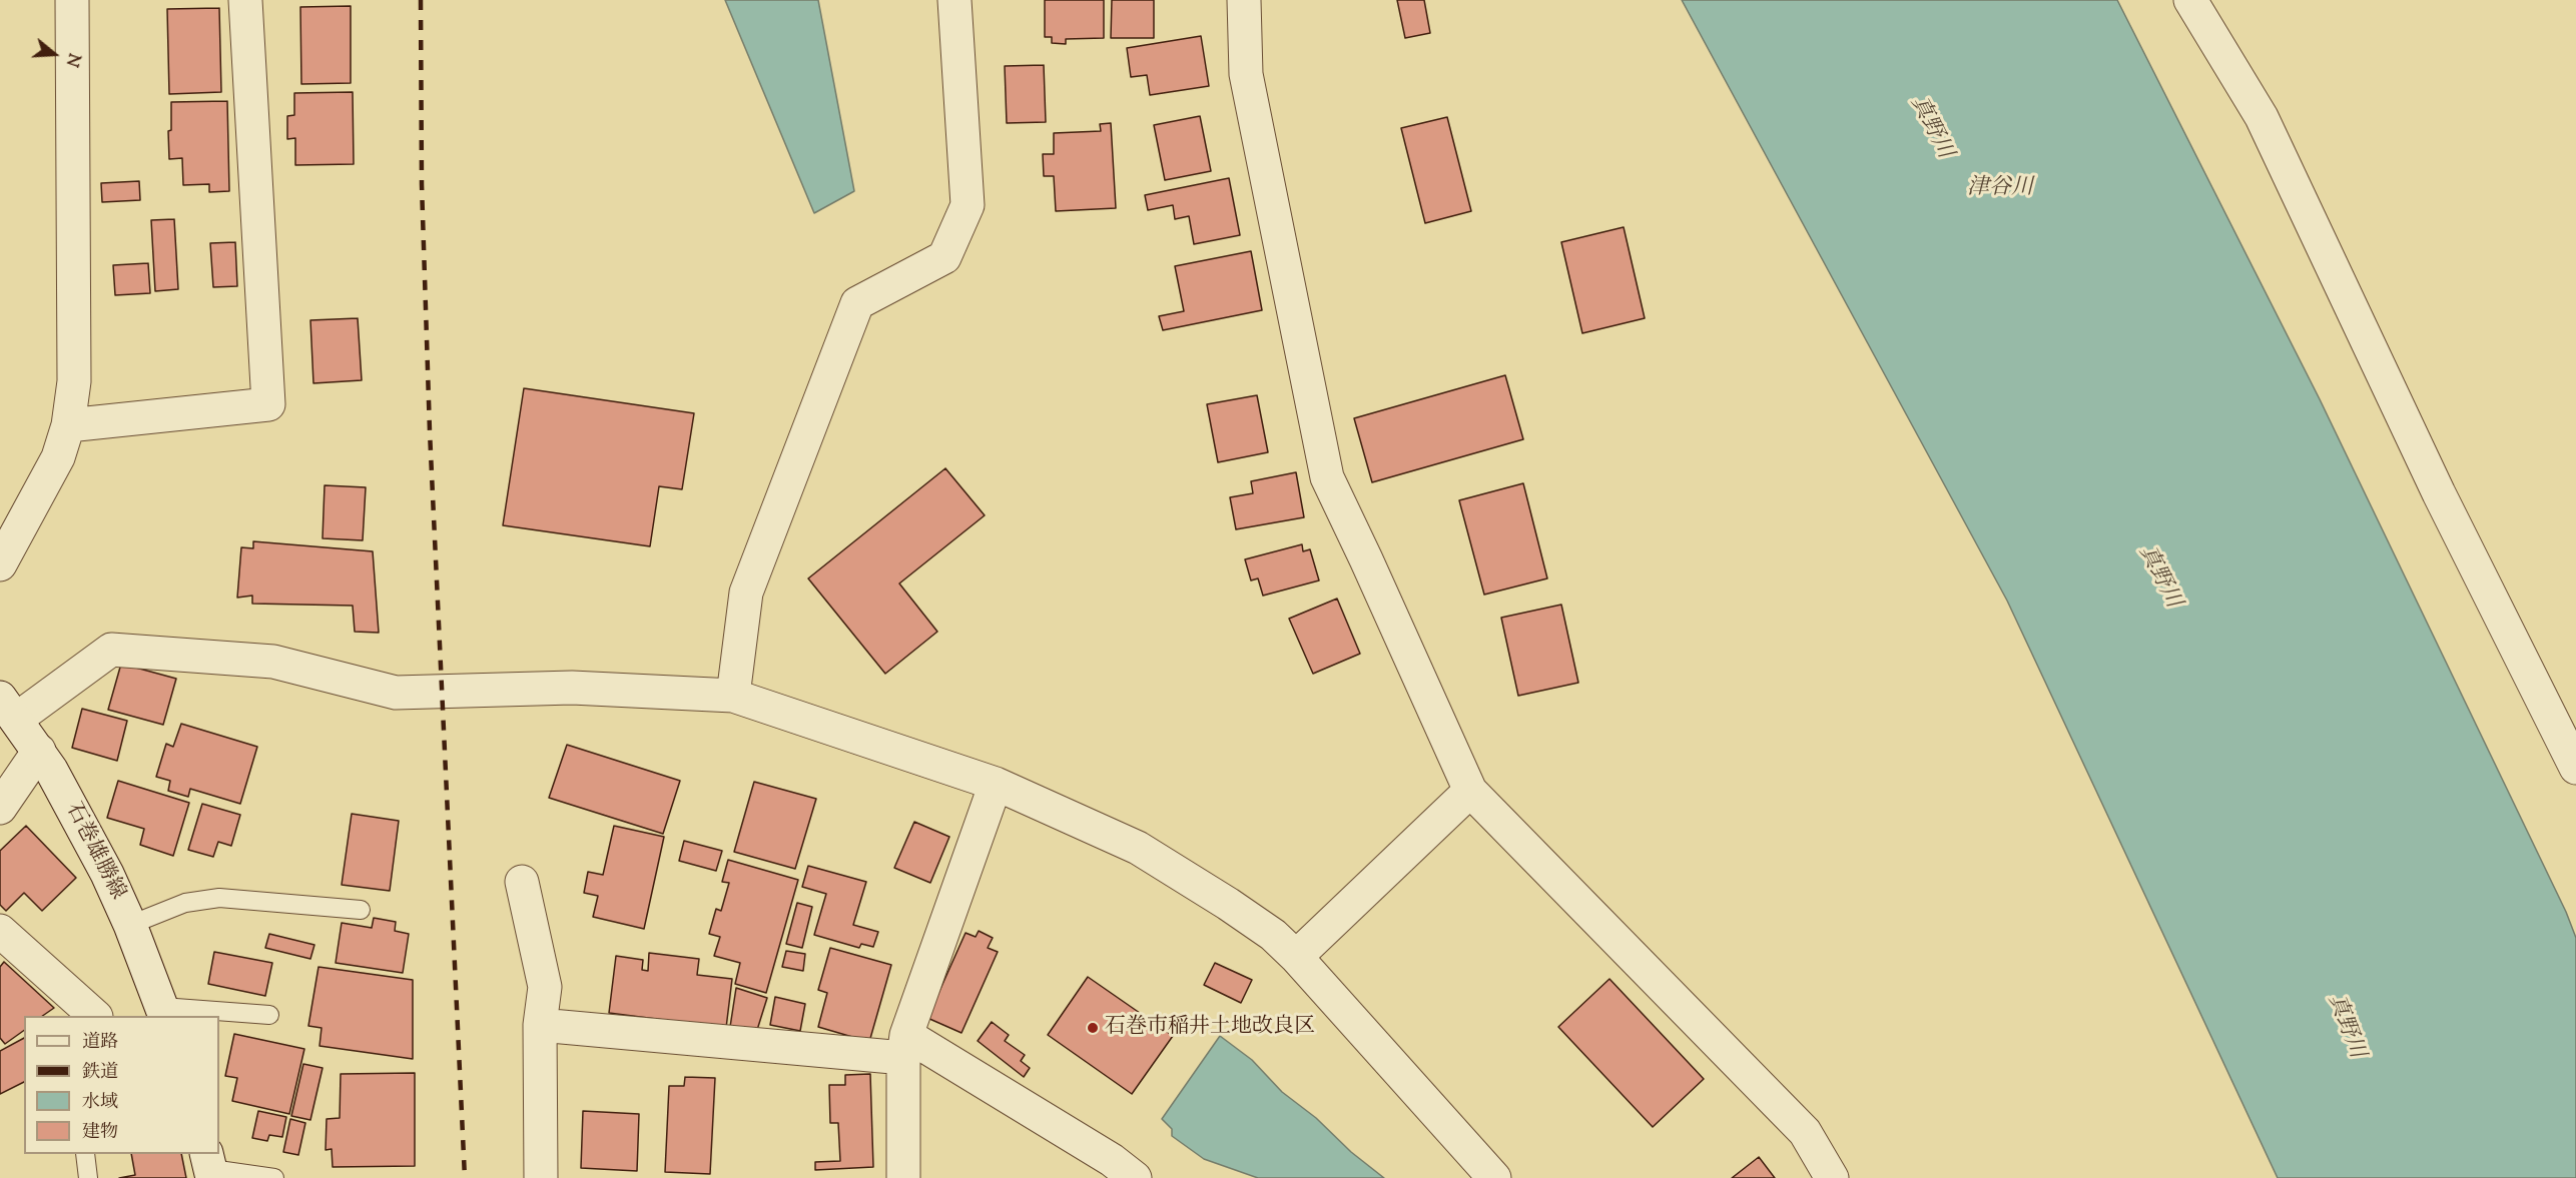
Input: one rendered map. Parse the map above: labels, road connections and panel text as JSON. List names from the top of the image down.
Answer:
{
  "streets": {
    "street": ["石巻雄勝線"]
  },
  "water": ["真野川", "津谷川"],
  "places": ["石巻市稲井土地改良区"],
  "legend": [
    "道路",
    "鉄道",
    "水域",
    "建物"
  ],
  "north": "right"
}
